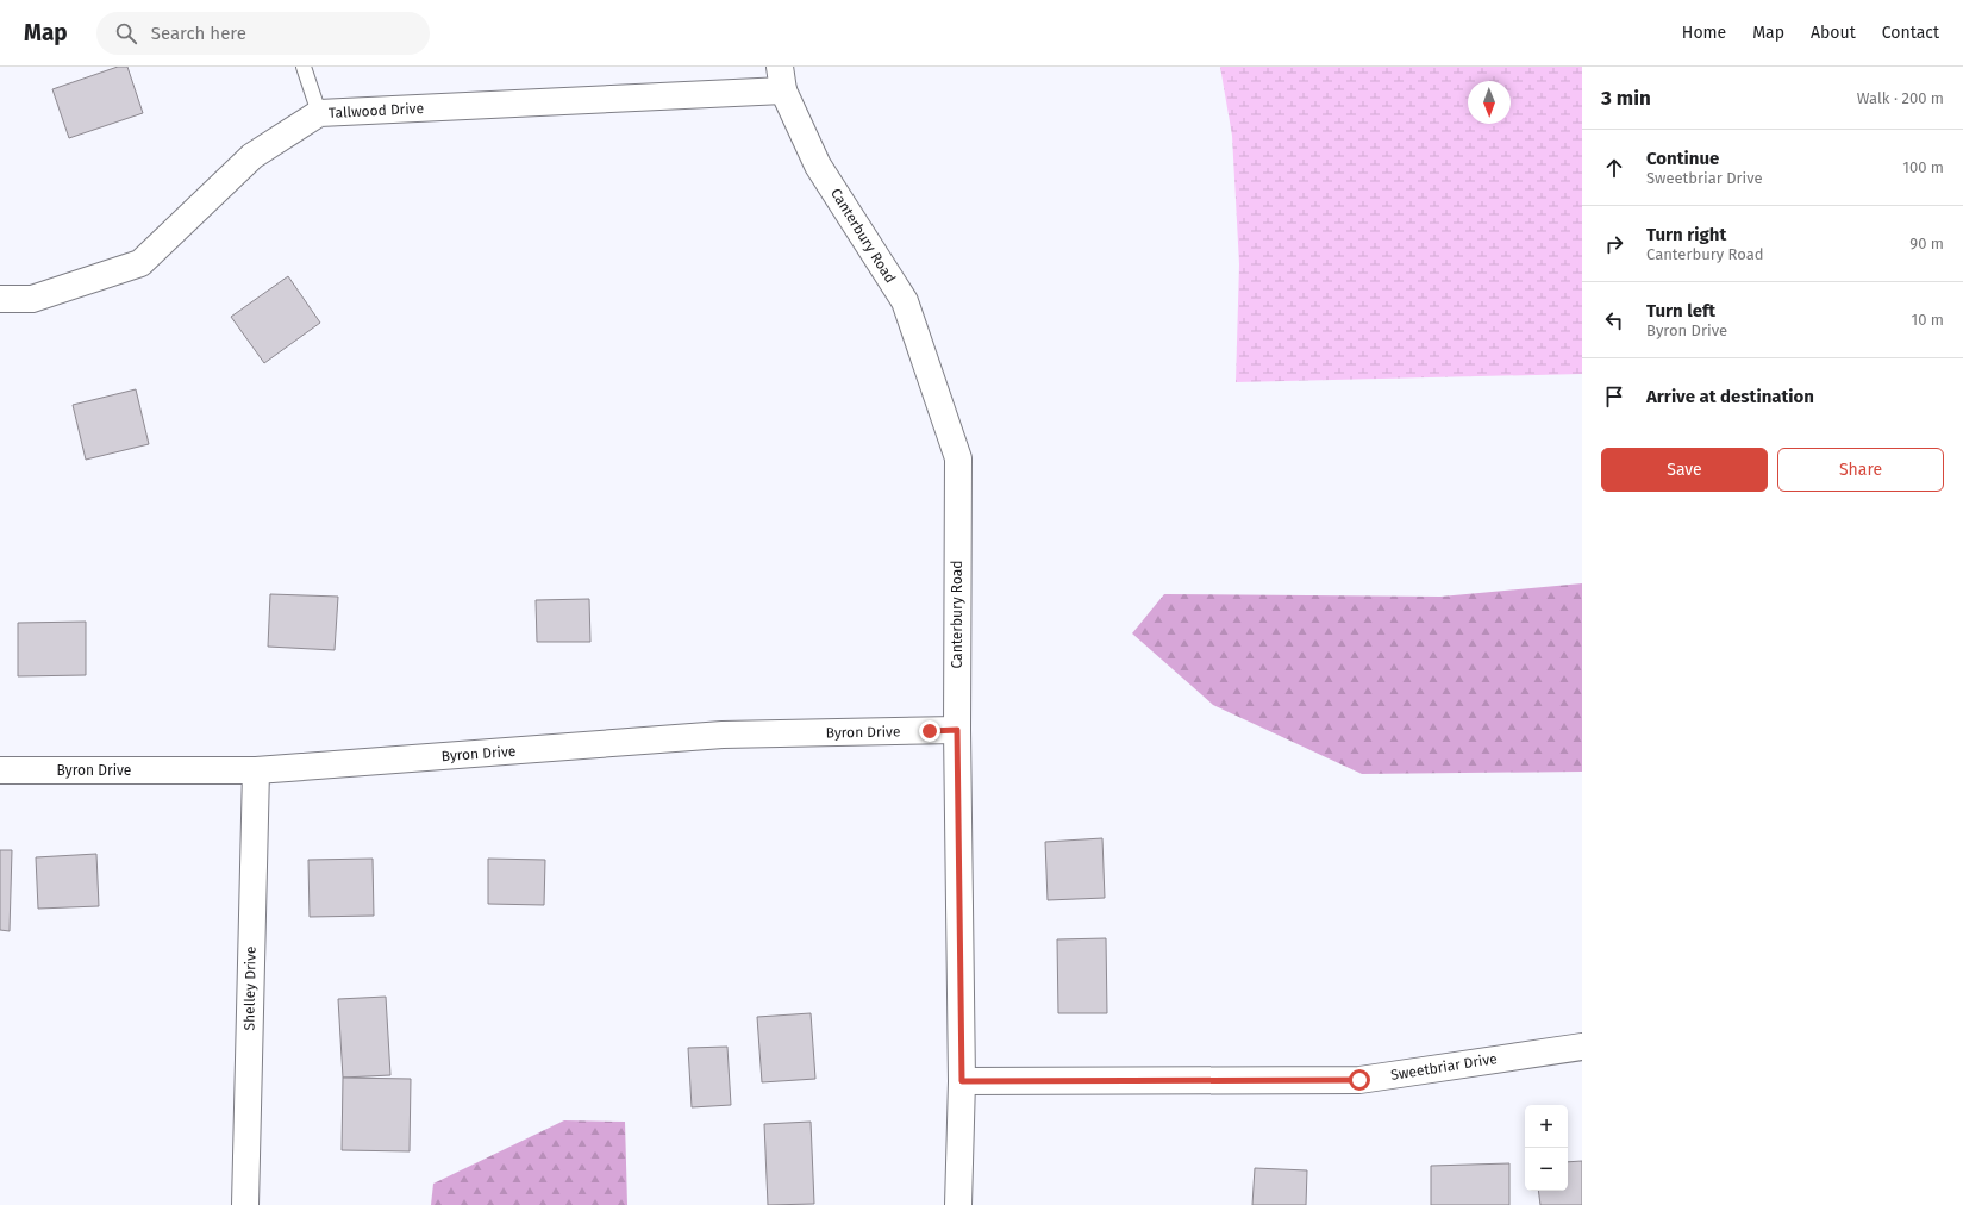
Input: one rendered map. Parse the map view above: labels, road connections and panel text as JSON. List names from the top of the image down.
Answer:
{
  "streets": {
    "street": [
      "Tallwood Drive",
      "Canterbury Road",
      "Byron Drive",
      "Shelley Drive",
      "Sweetbriar Drive"
    ]
  },
  "crossings": [
    ["Tallwood Drive", "Canterbury Road"],
    ["Canterbury Road", "Byron Drive"],
    ["Canterbury Road", "Sweetbriar Drive"],
    ["Byron Drive", "Shelley Drive"]
  ],
  "north": "bottom",
  "page": {
    "header": "Map",
    "search": "Search here",
    "nav": [
      "Home",
      "Map",
      "About",
      "Contact"
    ],
    "heading": ["3 min", "Walk · 200 m"],
    "list": [
      ["Continue", "Sweetbriar Drive", "100 m"],
      ["Turn right", "Canterbury Road", "90 m"],
      ["Turn left", "Byron Drive", "10 m"],
      "Arrive at destination"
    ],
    "buttons": ["Save", "Share"],
    "map_buttons": ["+", "−"]
  }
}
